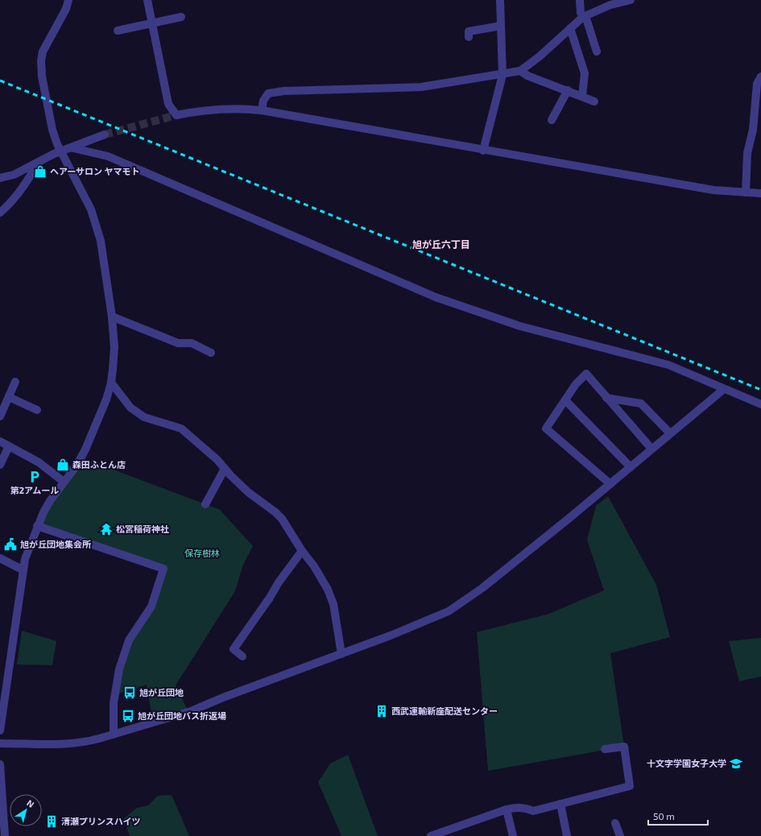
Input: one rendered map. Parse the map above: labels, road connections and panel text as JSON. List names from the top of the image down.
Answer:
{
  "districts": ["旭が丘六丁目"],
  "parks": ["保存樹林"],
  "places": {
    "shop": ["ヘアーサロン ヤマモト", "森田ふとん店"],
    "parking": ["第2アムール"],
    "temple": ["松宮稲荷神社"],
    "public building": ["旭が丘団地集会所"],
    "bus stop": ["旭が丘団地", "旭が丘団地バス折返場"],
    "building": ["西武運輸新座配送センター", "清瀬プリンスハイツ"],
    "school or university": ["十文字学園女子大学"]
  },
  "scale_bar": "50 m",
  "north": "top right"
}
